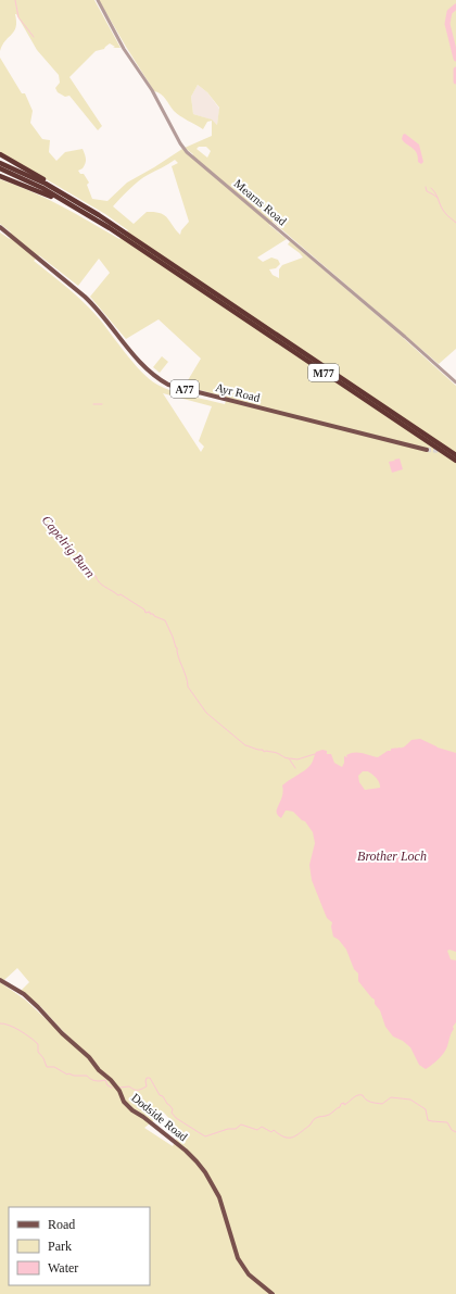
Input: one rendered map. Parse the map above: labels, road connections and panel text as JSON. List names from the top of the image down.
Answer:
{
  "streets": {
    "highway": ["M77"],
    "main road": ["A77", "Ayr Road", "Dodside Road"],
    "street": ["Mearns Road"]
  },
  "water": ["Capelrig Burn", "Brother Loch"],
  "legend": ["Road", "Park", "Water"]
}
